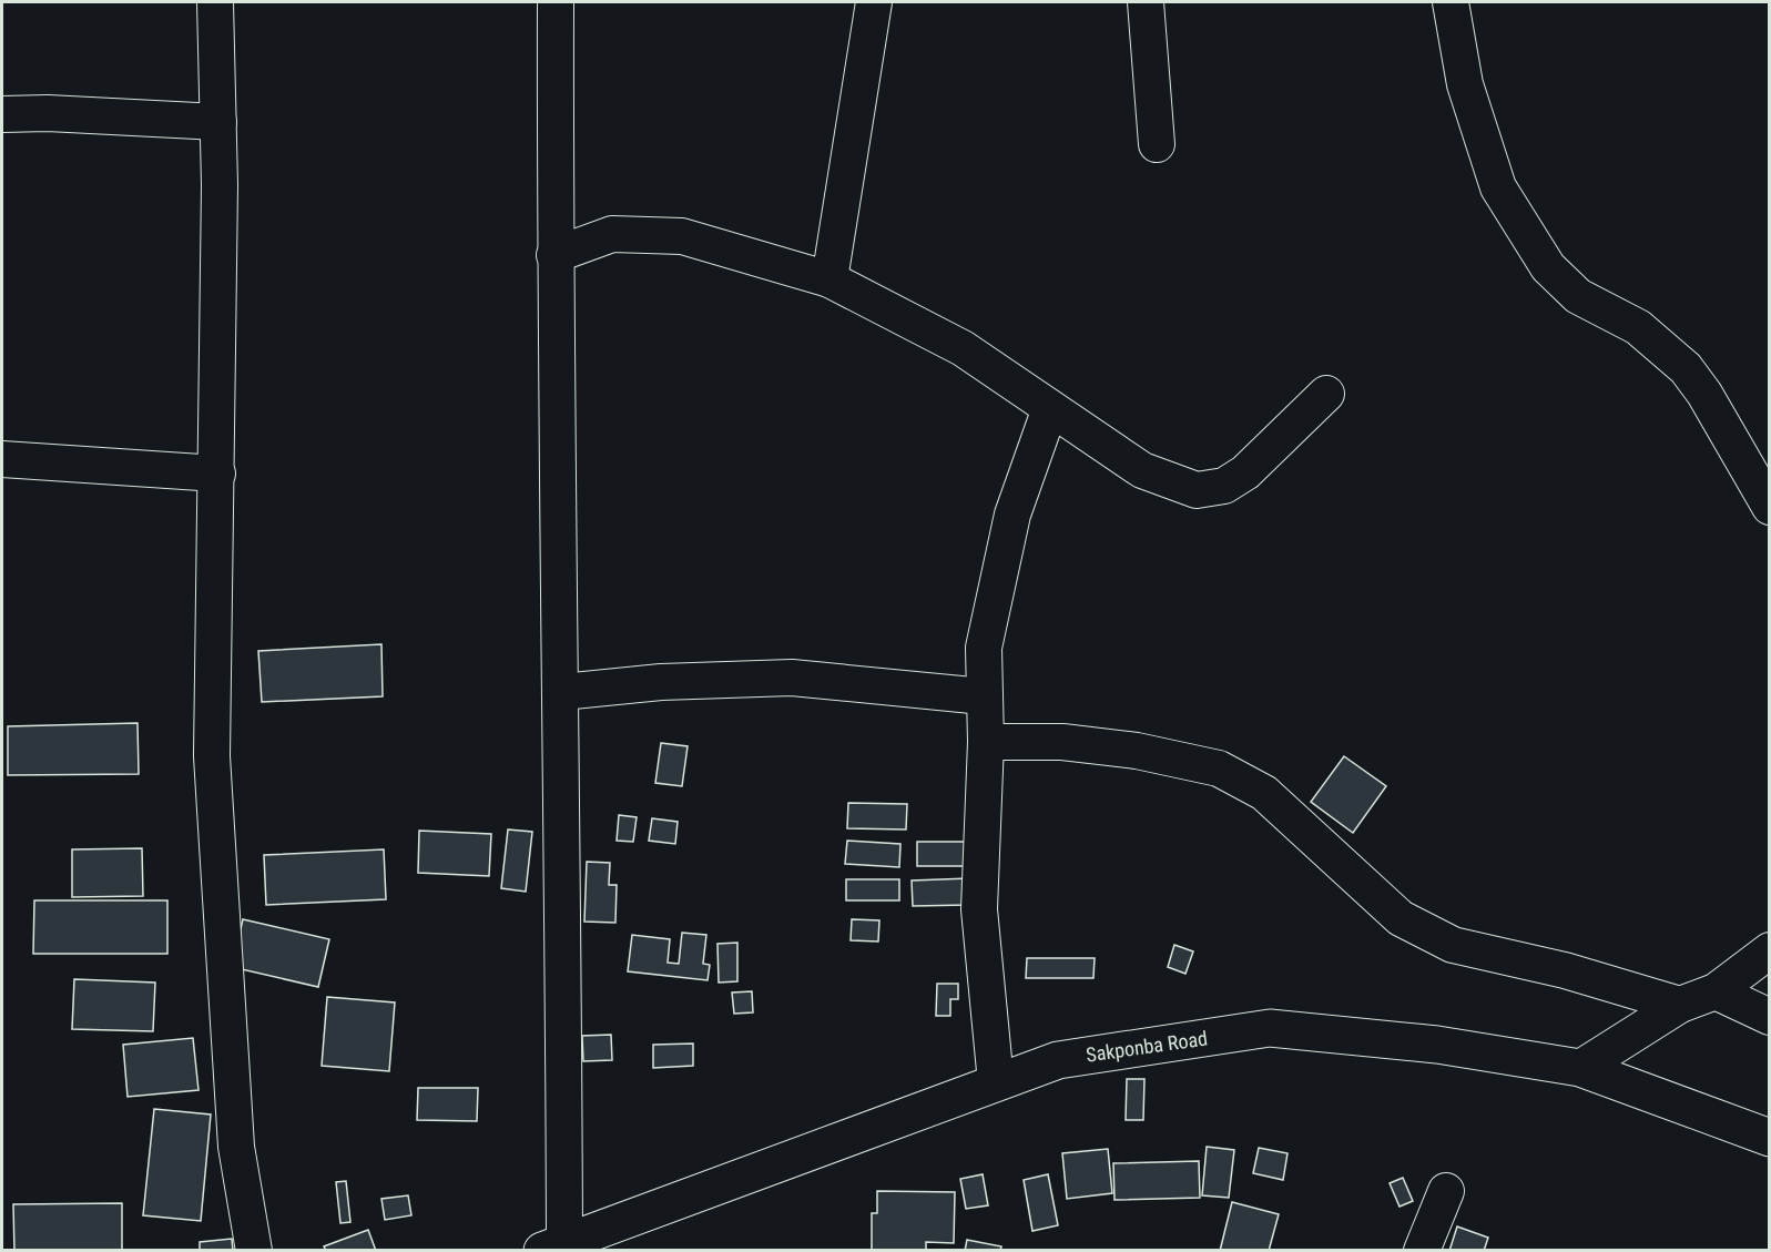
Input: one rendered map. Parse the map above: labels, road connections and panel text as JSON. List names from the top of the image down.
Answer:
{
  "streets": {
    "main road": ["Sakponba Road"]
  }
}
